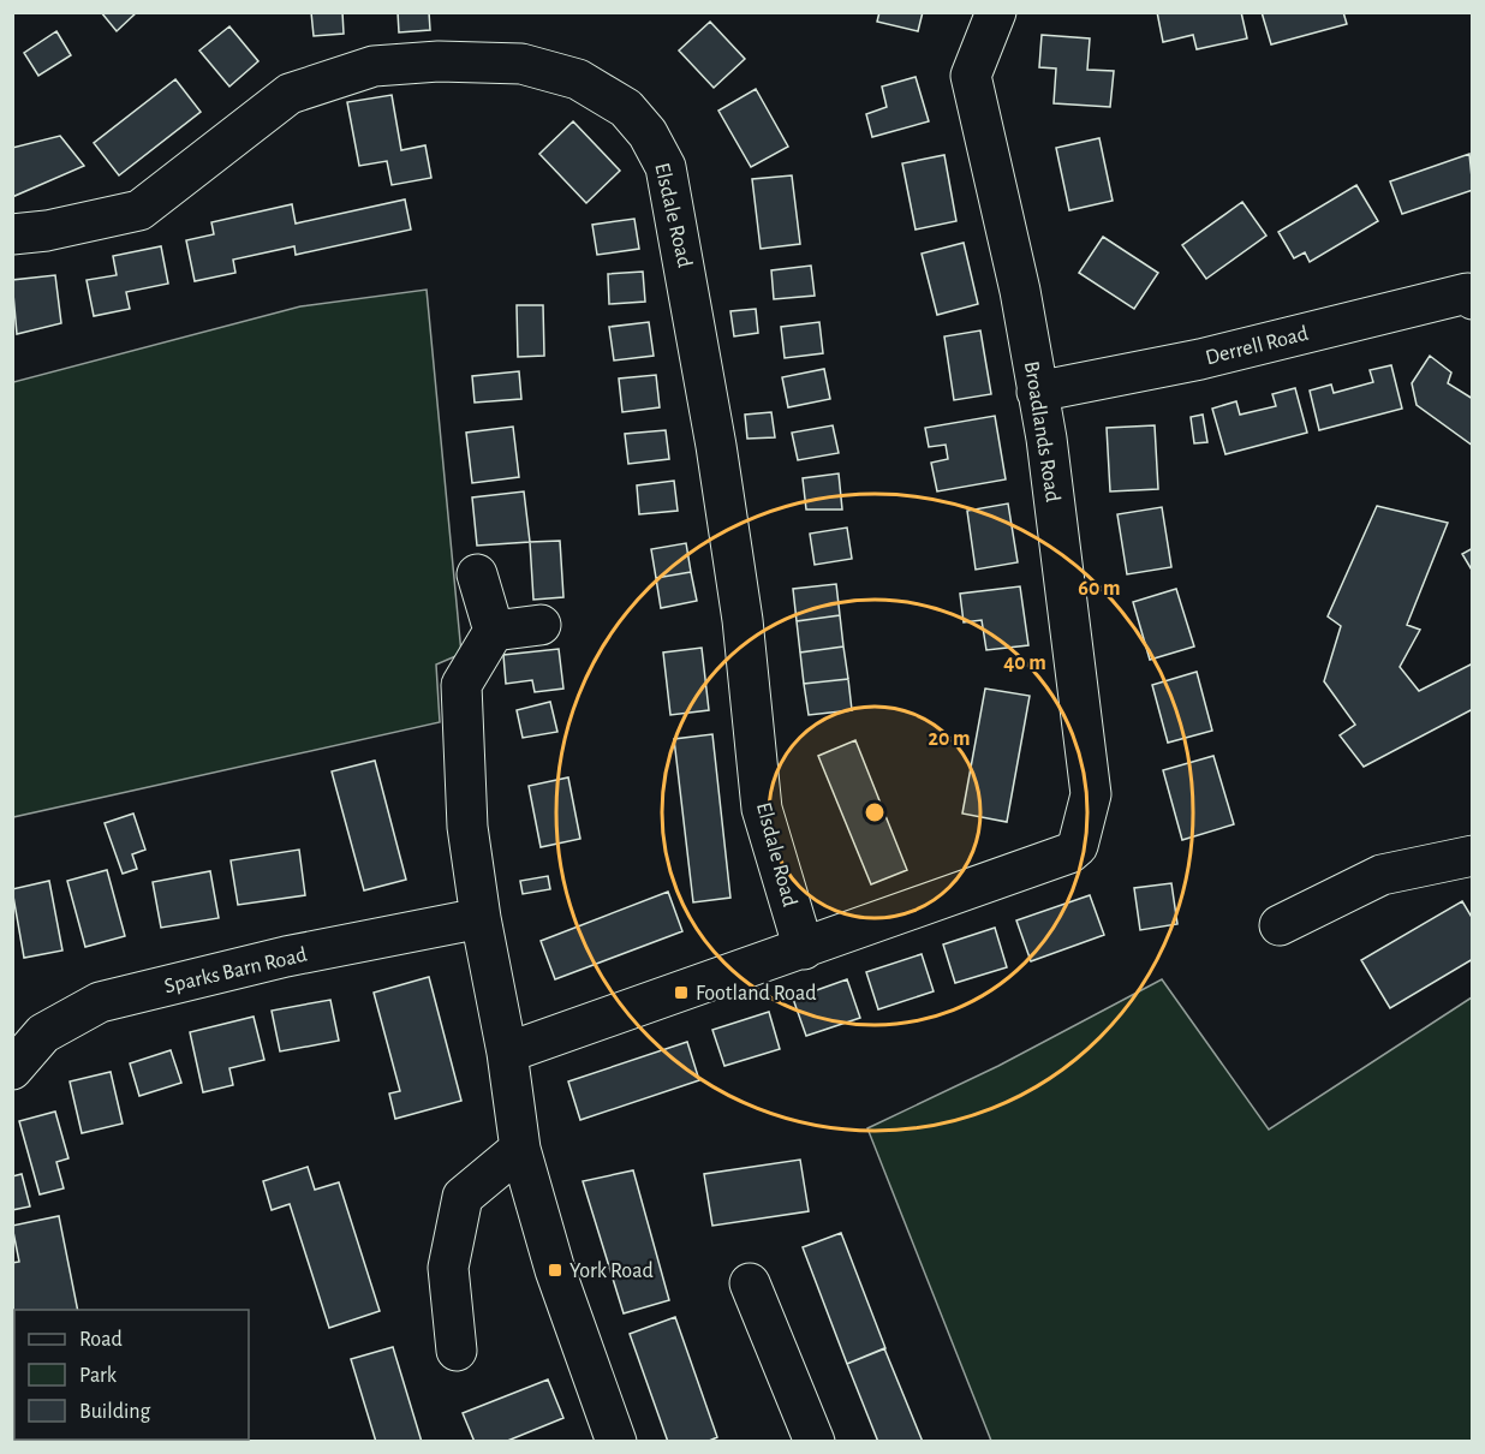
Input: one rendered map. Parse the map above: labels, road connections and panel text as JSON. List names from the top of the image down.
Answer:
{
  "streets": {
    "street": [
      "Elsdale Road",
      "Derrell Road",
      "Broadlands Road",
      "Sparks Barn Road"
    ]
  },
  "crossings": [
    ["Elsdale Road", "Broadlands Road"],
    ["Derrell Road", "Broadlands Road"]
  ],
  "places": {
    "transit": ["Footland Road", "York Road"]
  },
  "legend": ["Road", "Park", "Building"],
  "rings": ["60 m", "40 m", "20 m"]
}
